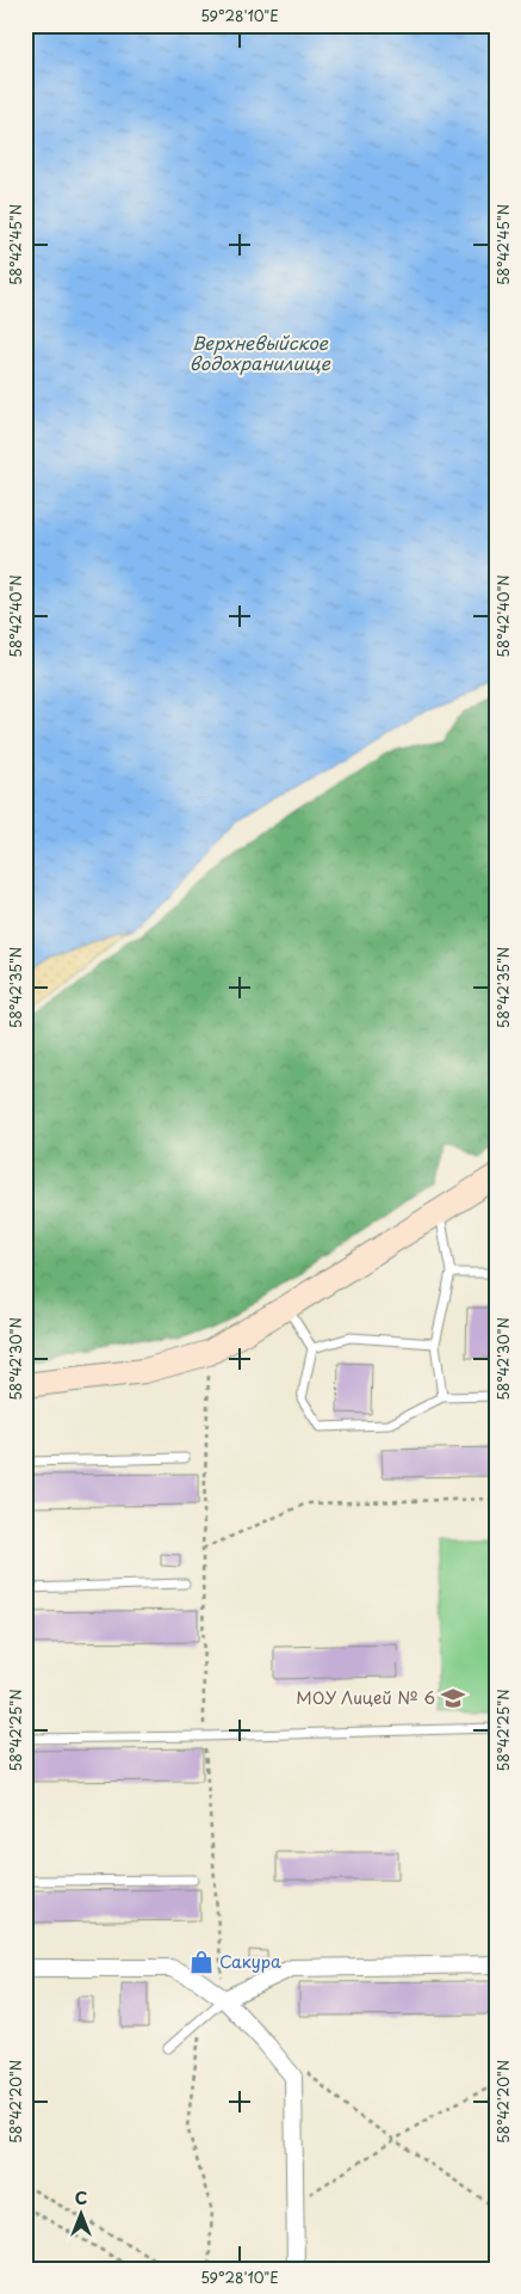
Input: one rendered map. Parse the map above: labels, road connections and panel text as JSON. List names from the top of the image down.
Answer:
{
  "water": ["Верхневыйское водохранилище"],
  "places": {
    "school or university": ["МОУ Лицей № 6"],
    "shop": ["Сакура"]
  },
  "north": "top",
  "coordinates": [
    "59°28'10\"E",
    "58°42'45\"N",
    "58°42'40\"N",
    "58°42'35\"N",
    "58°42'30\"N",
    "58°42'25\"N",
    "58°42'20\"N"
  ]
}
